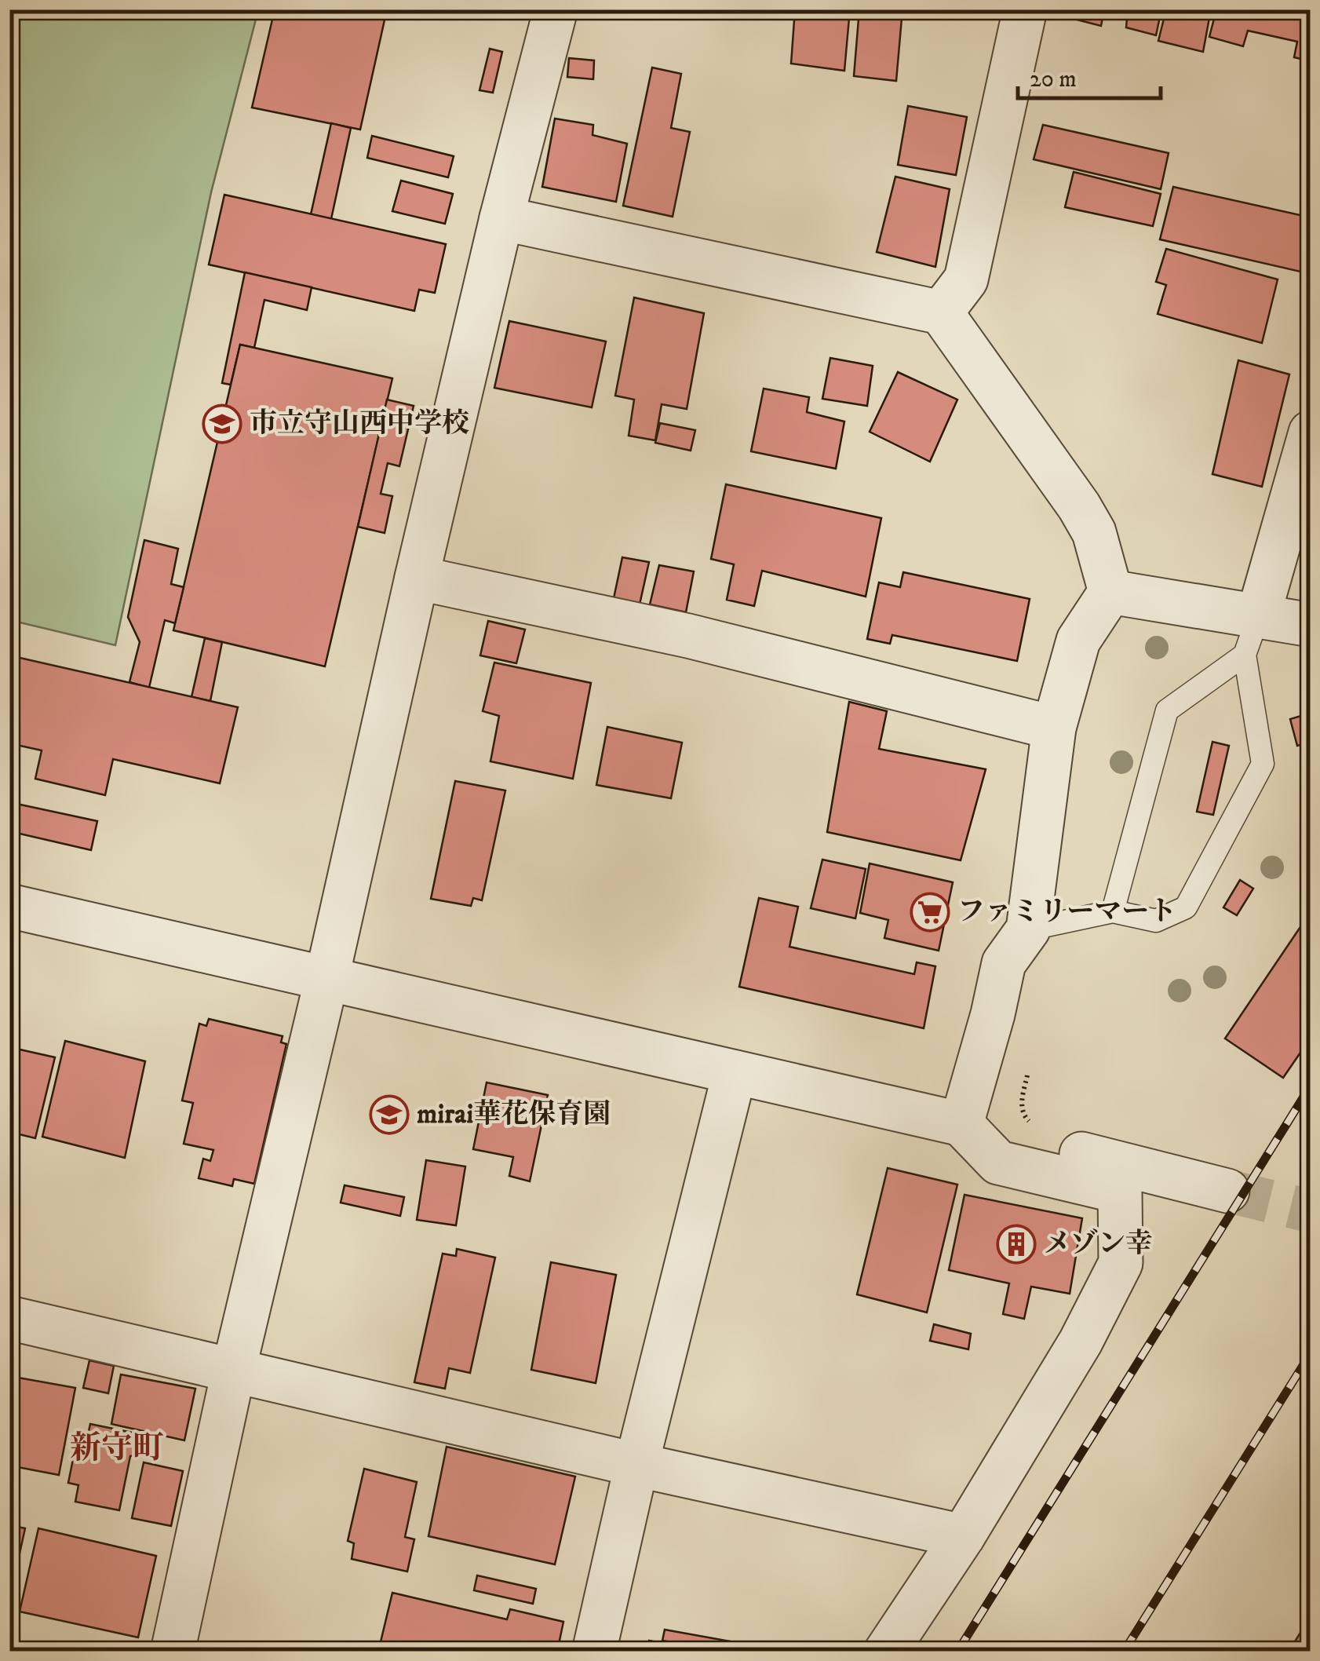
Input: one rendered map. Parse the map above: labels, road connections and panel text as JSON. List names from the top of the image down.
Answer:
{
  "districts": ["新守町"],
  "places": {
    "school or university": ["市立守山西中学校", "mirai華花保育園"],
    "supermarket": ["ファミリーマート"],
    "building": ["メゾン幸"]
  },
  "scale_bar": "20 m"
}
